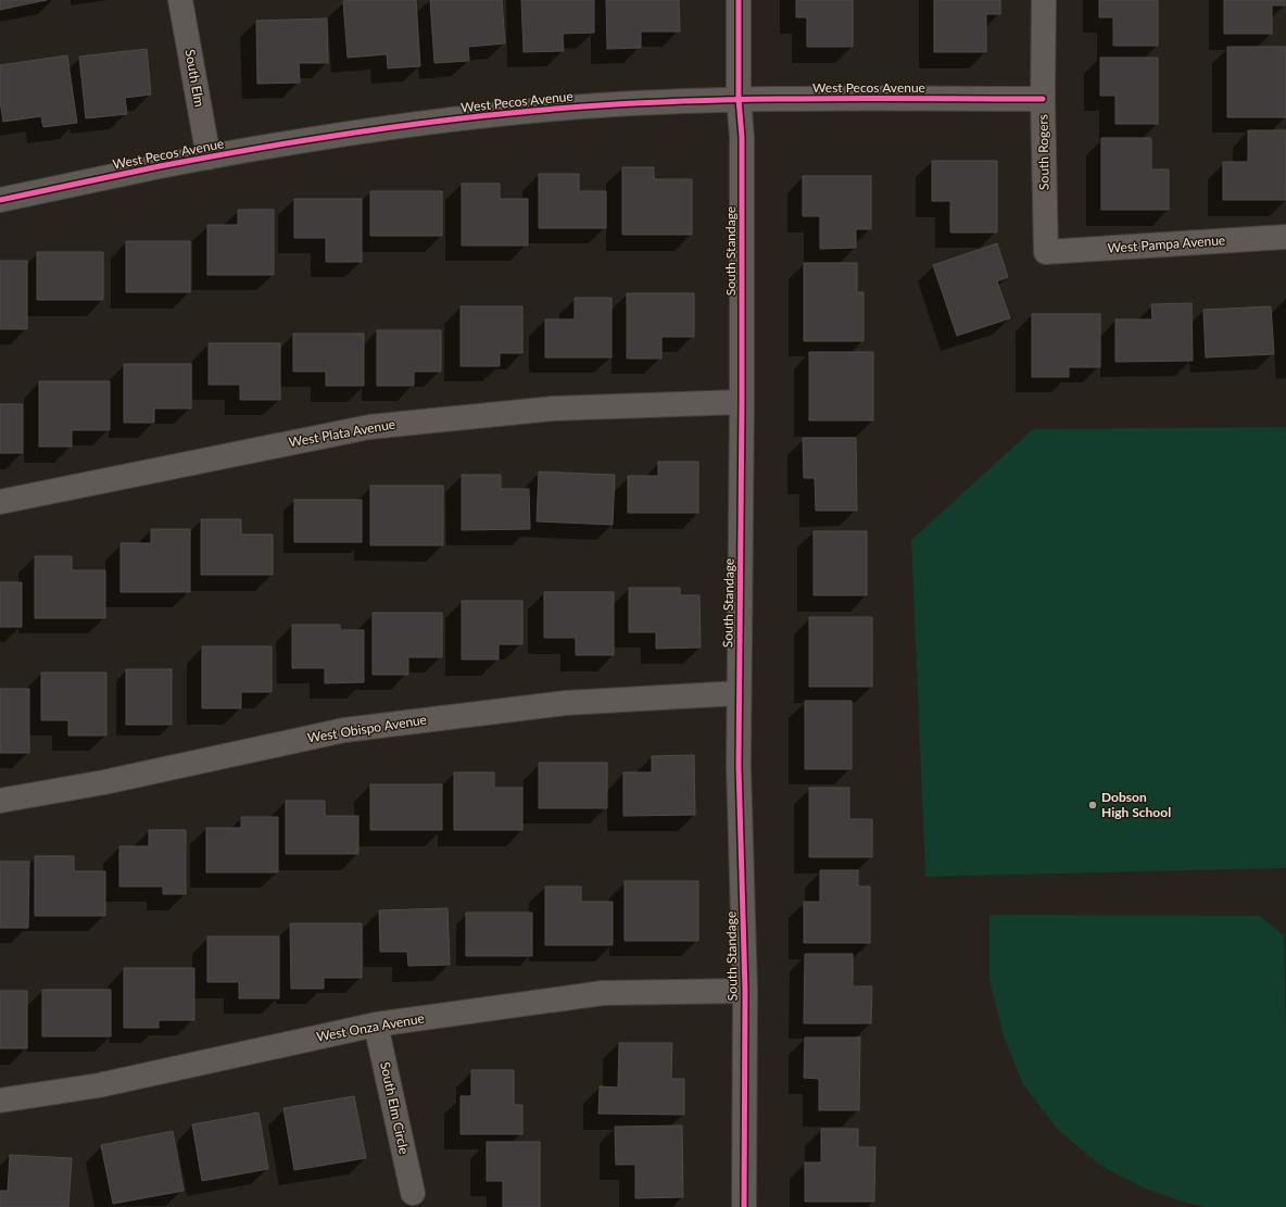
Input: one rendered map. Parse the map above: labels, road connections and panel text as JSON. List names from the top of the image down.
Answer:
{
  "streets": {
    "street": [
      "South Elm",
      "West Pecos Avenue",
      "South Rogers",
      "West Pampa Avenue",
      "South Standage",
      "West Plata Avenue",
      "West Obispo Avenue",
      "West Onza Avenue",
      "South Elm Circle"
    ]
  },
  "crossings": [
    ["South Elm", "West Pecos Avenue"],
    ["West Pecos Avenue", "South Rogers"],
    ["West Pecos Avenue", "South Standage"],
    ["South Rogers", "West Pampa Avenue"],
    ["South Standage", "West Plata Avenue"],
    ["South Standage", "West Obispo Avenue"],
    ["South Standage", "West Onza Avenue"],
    ["West Onza Avenue", "South Elm Circle"]
  ],
  "places": ["Dobson High School"]
}
